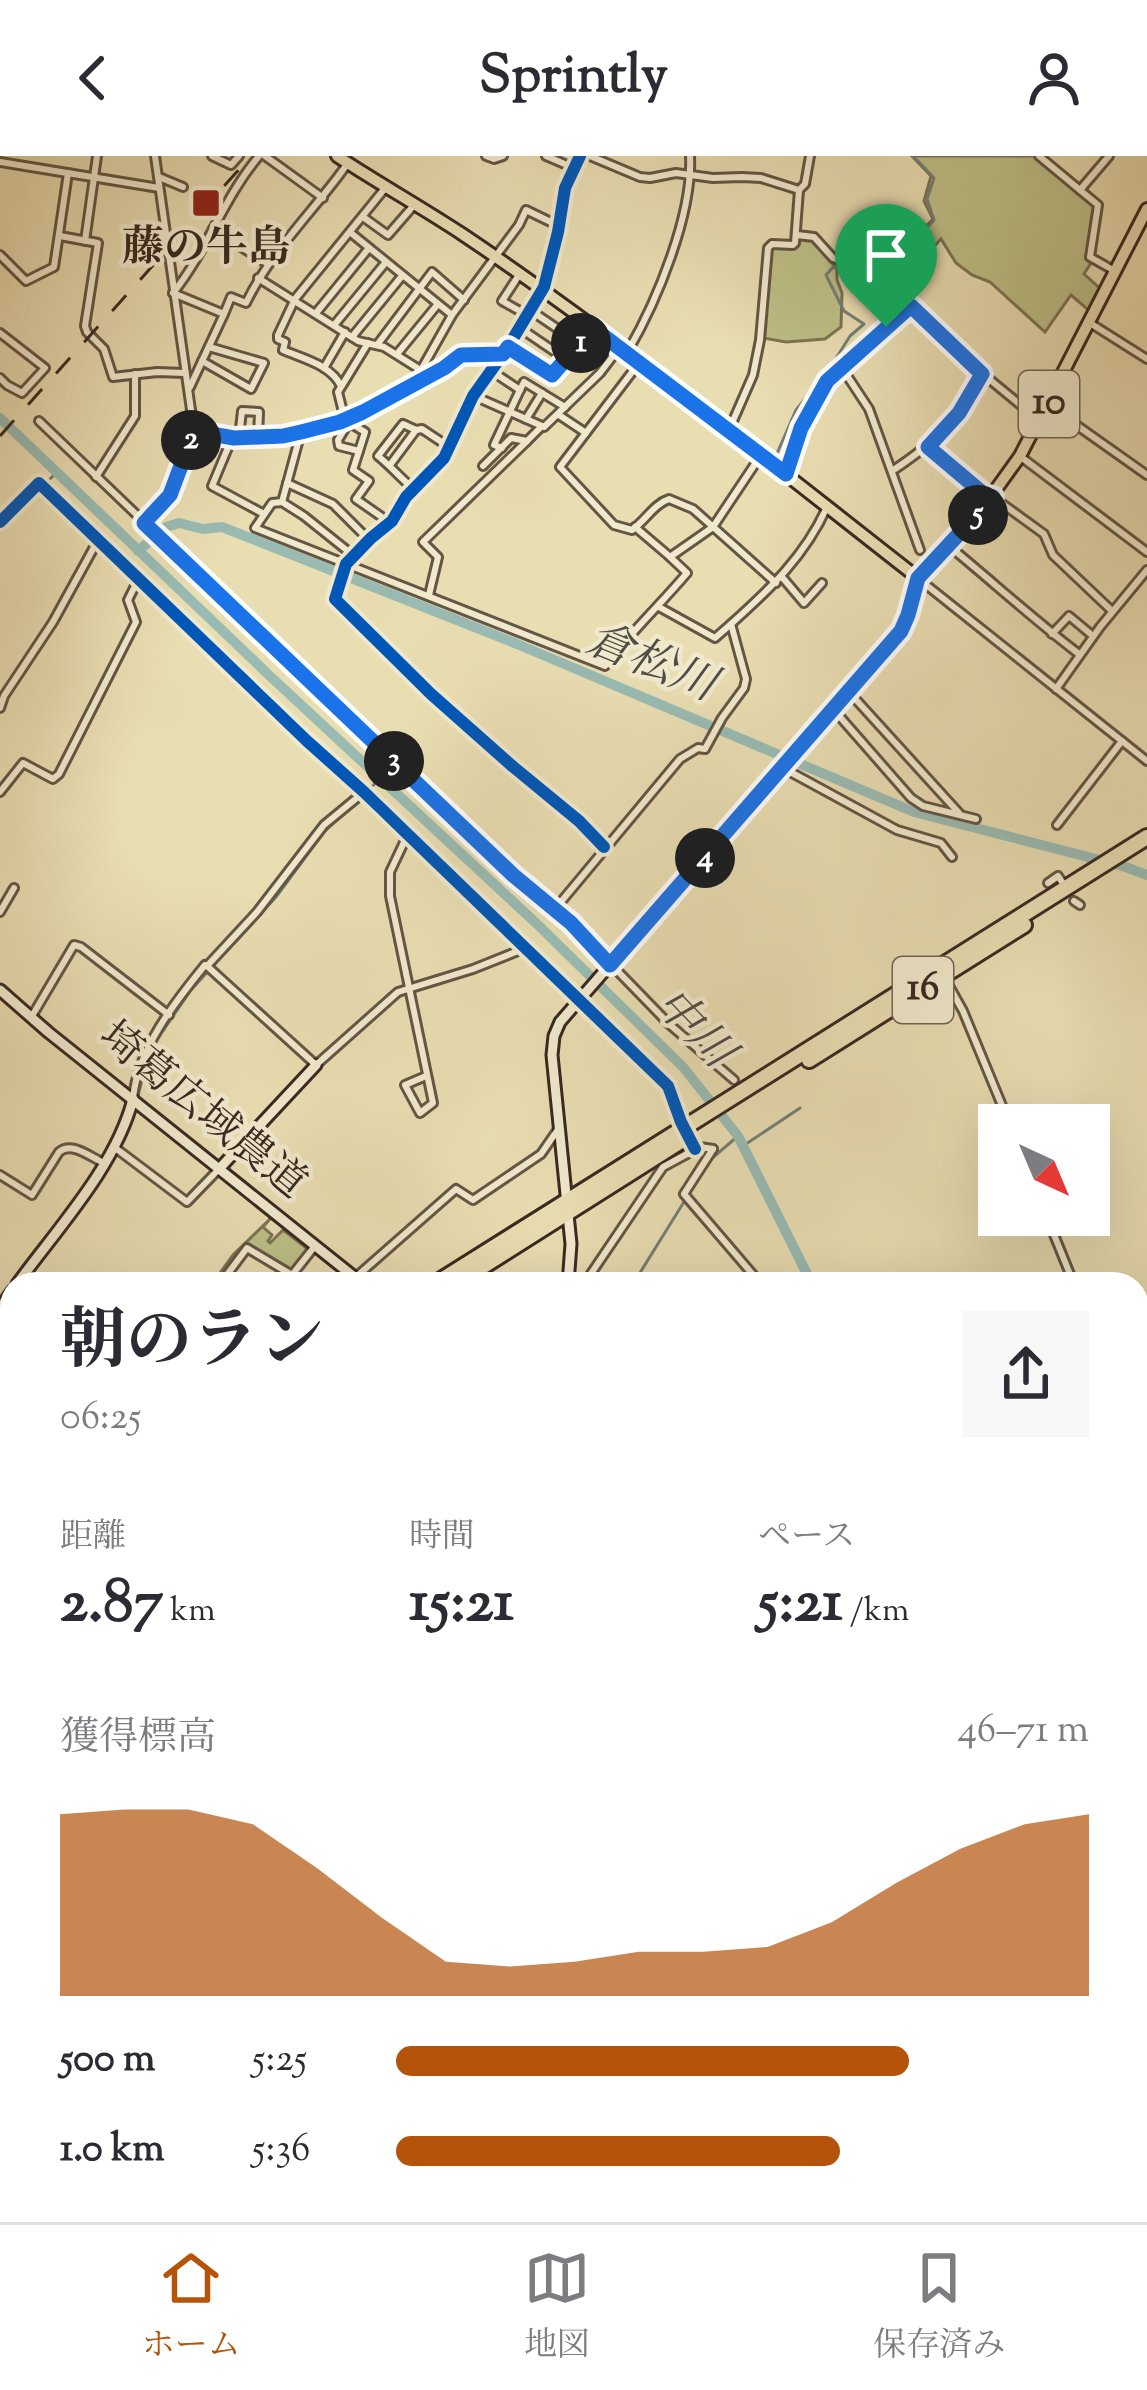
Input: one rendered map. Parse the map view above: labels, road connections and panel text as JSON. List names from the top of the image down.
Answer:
{
  "streets": {
    "highway": ["16"],
    "main road": ["10"],
    "street": ["埼葛広域農道"]
  },
  "water": ["倉松川", "中川"],
  "places": {
    "transit": ["藤の牛島"]
  },
  "north": "bottom right",
  "page": {
    "header": "Sprintly",
    "pins": [
      "1",
      "2",
      "5",
      "3",
      "4"
    ],
    "heading": ["朝のラン", "06:25"],
    "stats": [
      ["距離", "2.87 km"],
      ["時間", "15:21"],
      ["ペース", "5:21 /km"]
    ],
    "chart": ["獲得標高", "46–71 m"],
    "list": [
      {
        "name": "500 m",
        "note": "5:25"
      },
      {
        "name": "1.0 km",
        "note": "5:36"
      }
    ],
    "tabs": ["ホーム", "地図", "保存済み"]
  }
}
